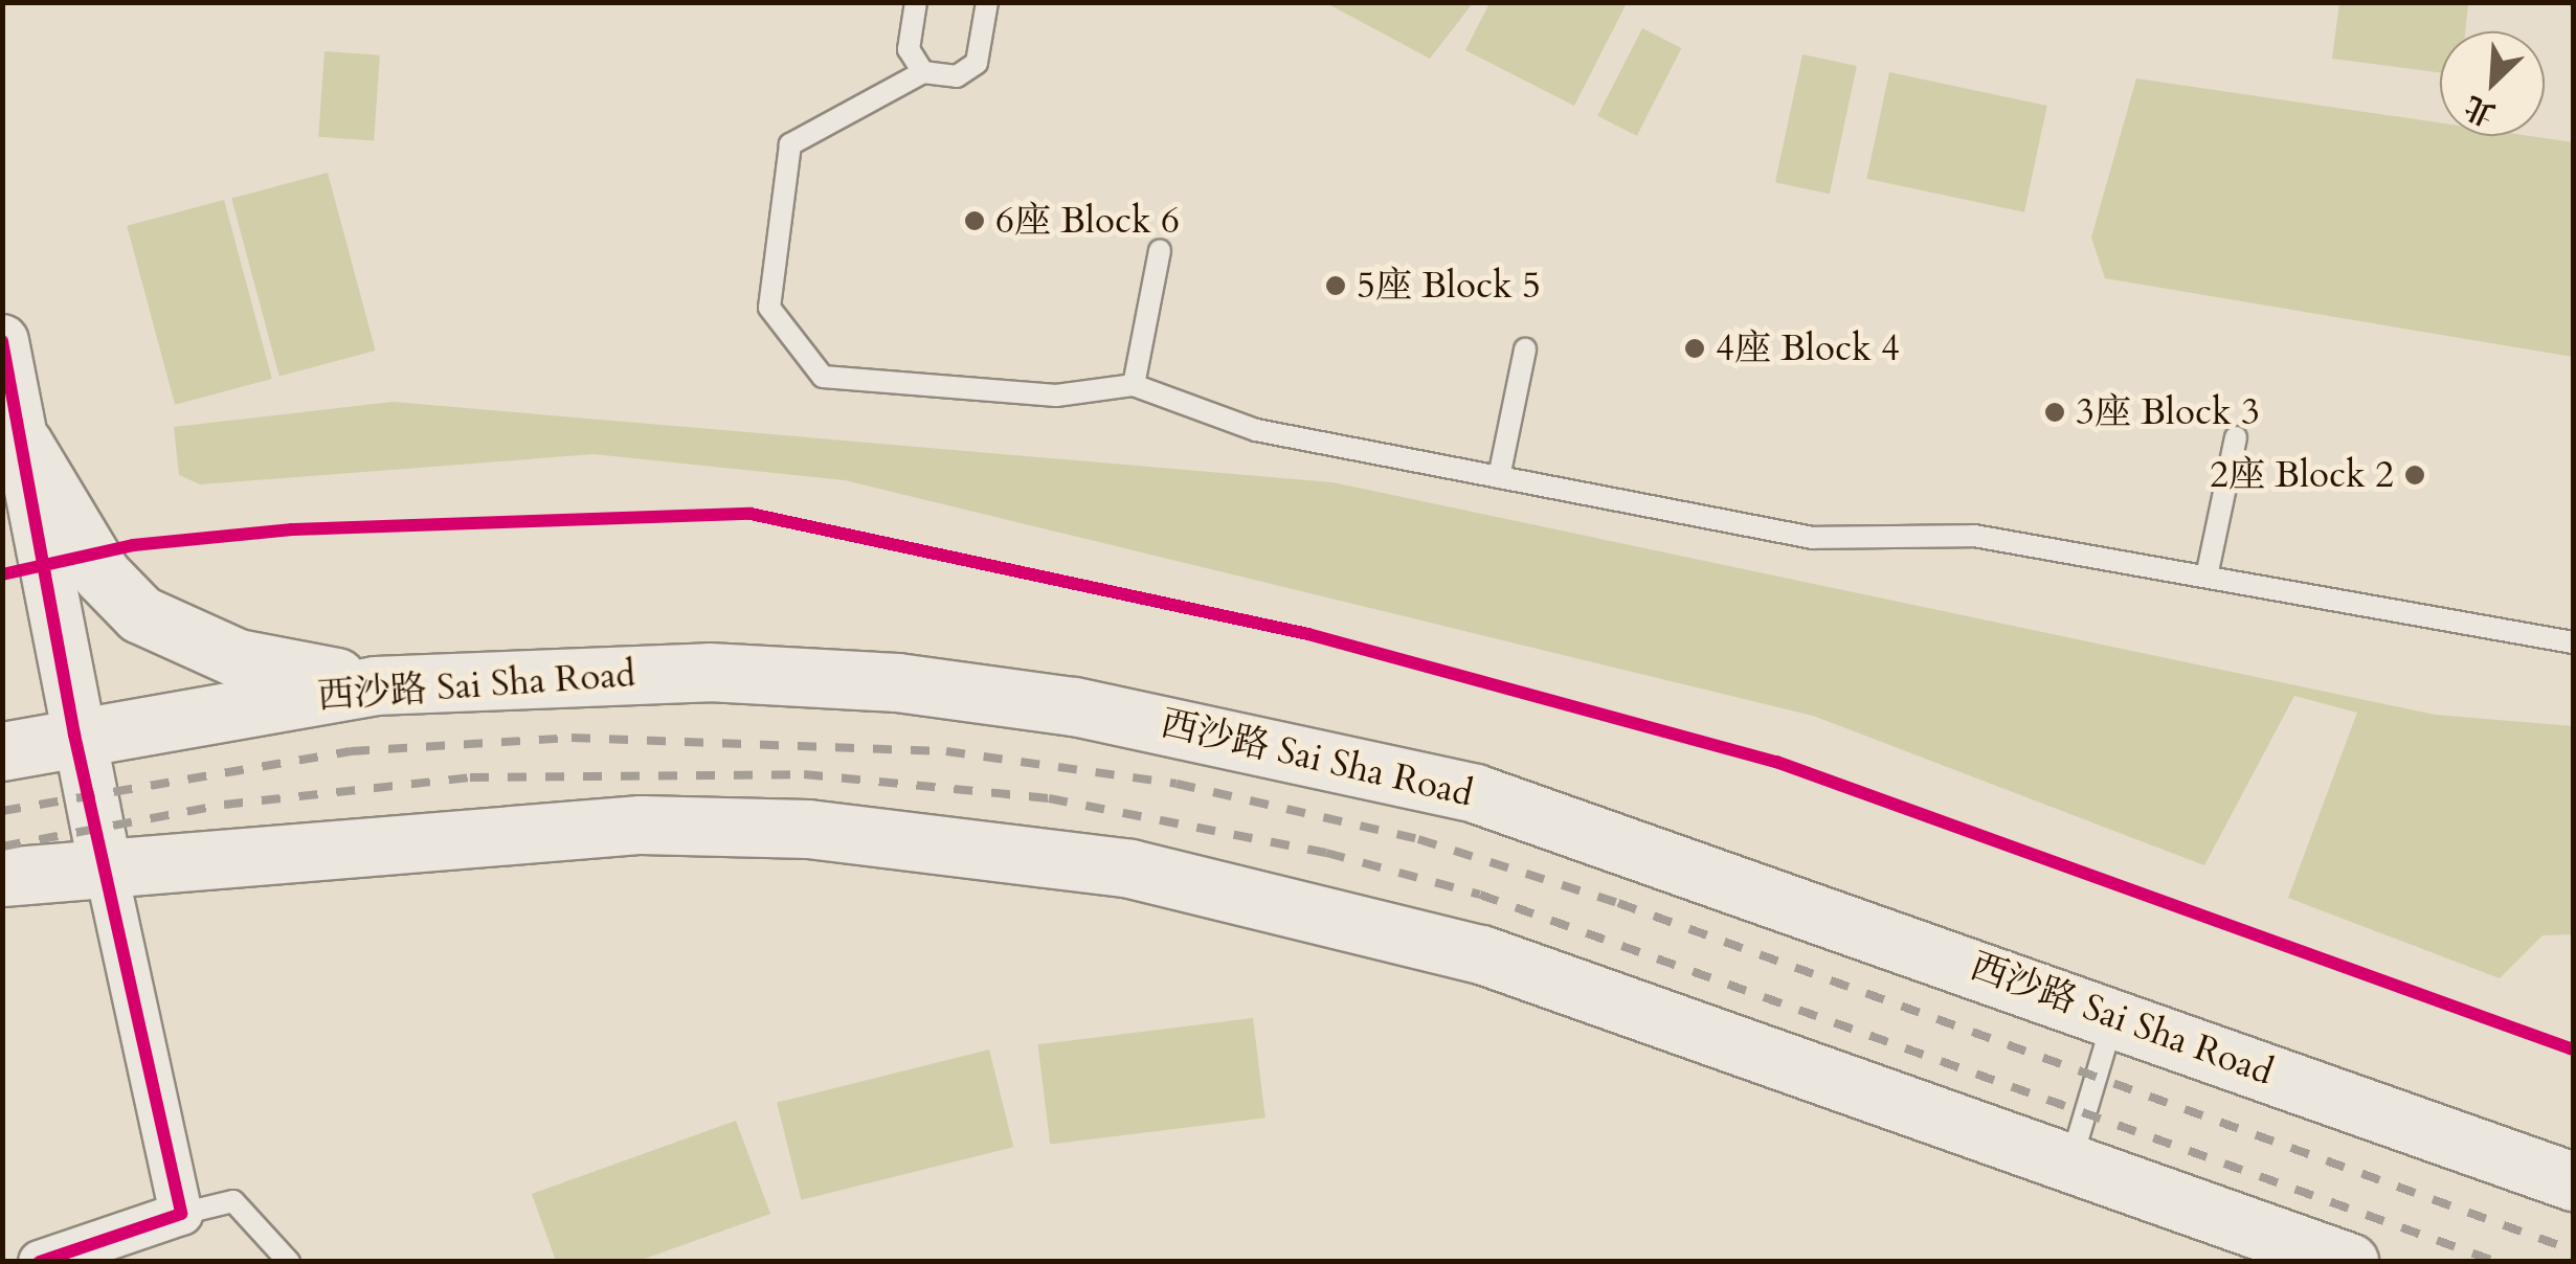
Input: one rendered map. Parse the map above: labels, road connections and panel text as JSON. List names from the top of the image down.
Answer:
{
  "streets": {
    "main road": ["西沙路 Sai Sha Road"]
  },
  "places": [
    "6座 Block 6",
    "5座 Block 5",
    "4座 Block 4",
    "3座 Block 3",
    "2座 Block 2"
  ],
  "north": "bottom left"
}
